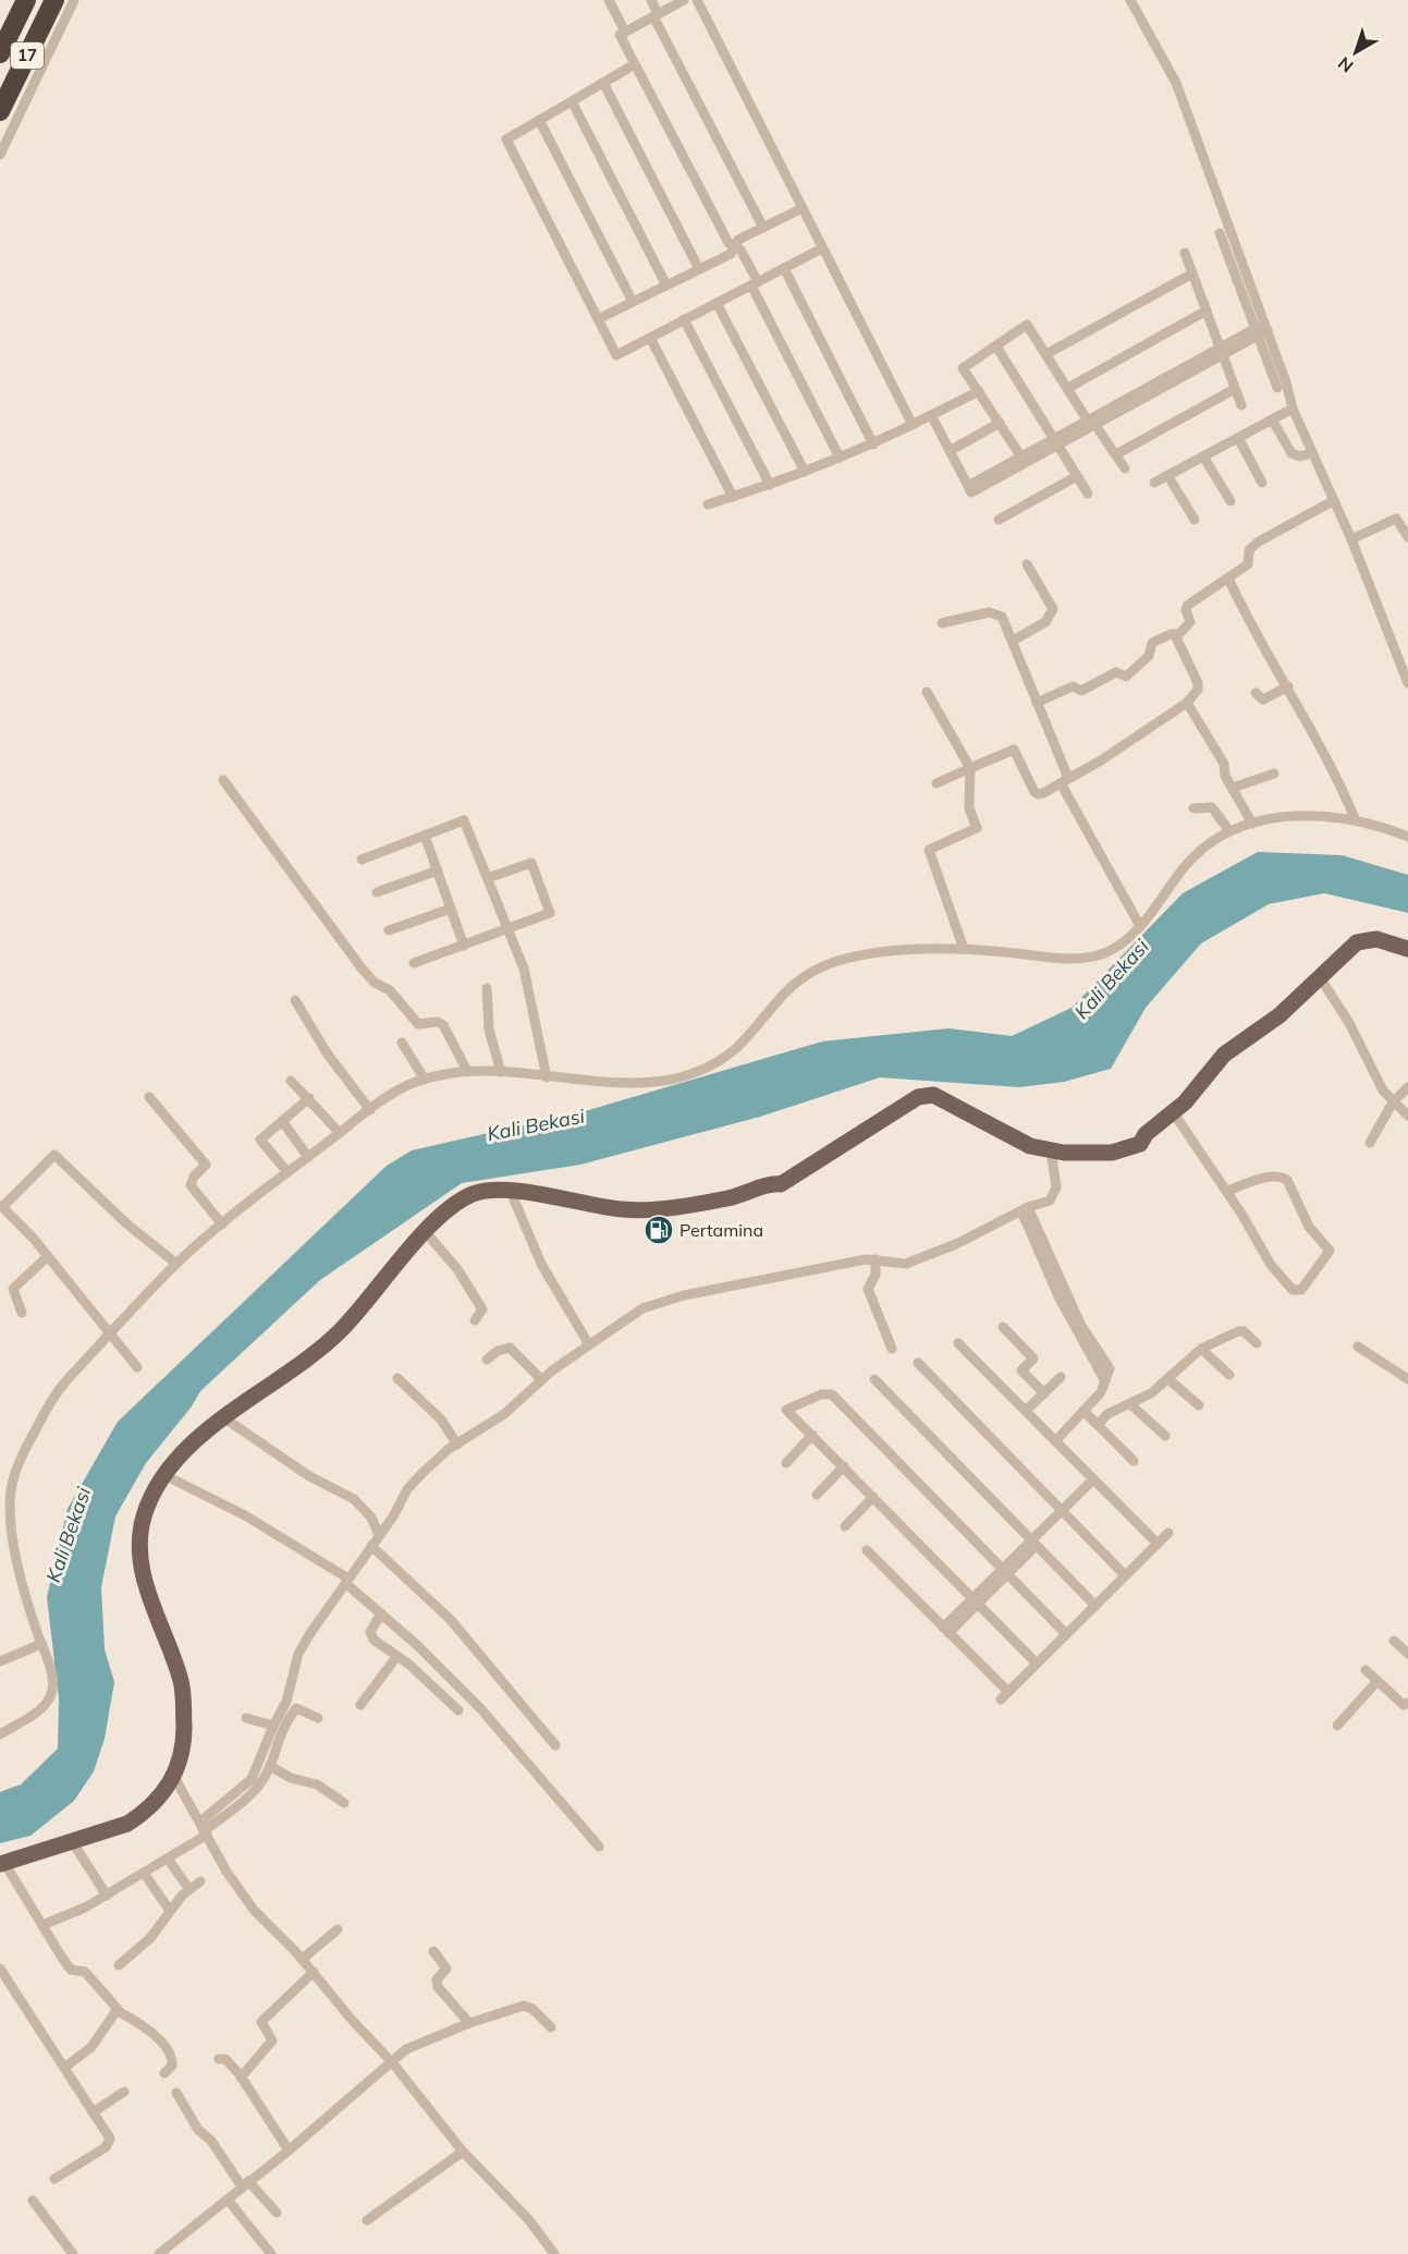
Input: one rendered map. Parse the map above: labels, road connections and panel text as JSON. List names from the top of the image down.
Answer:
{
  "streets": {
    "highway": ["17"]
  },
  "water": ["Kali Bekasi"],
  "places": {
    "fuel station": ["Pertamina"]
  },
  "north": "bottom left"
}
